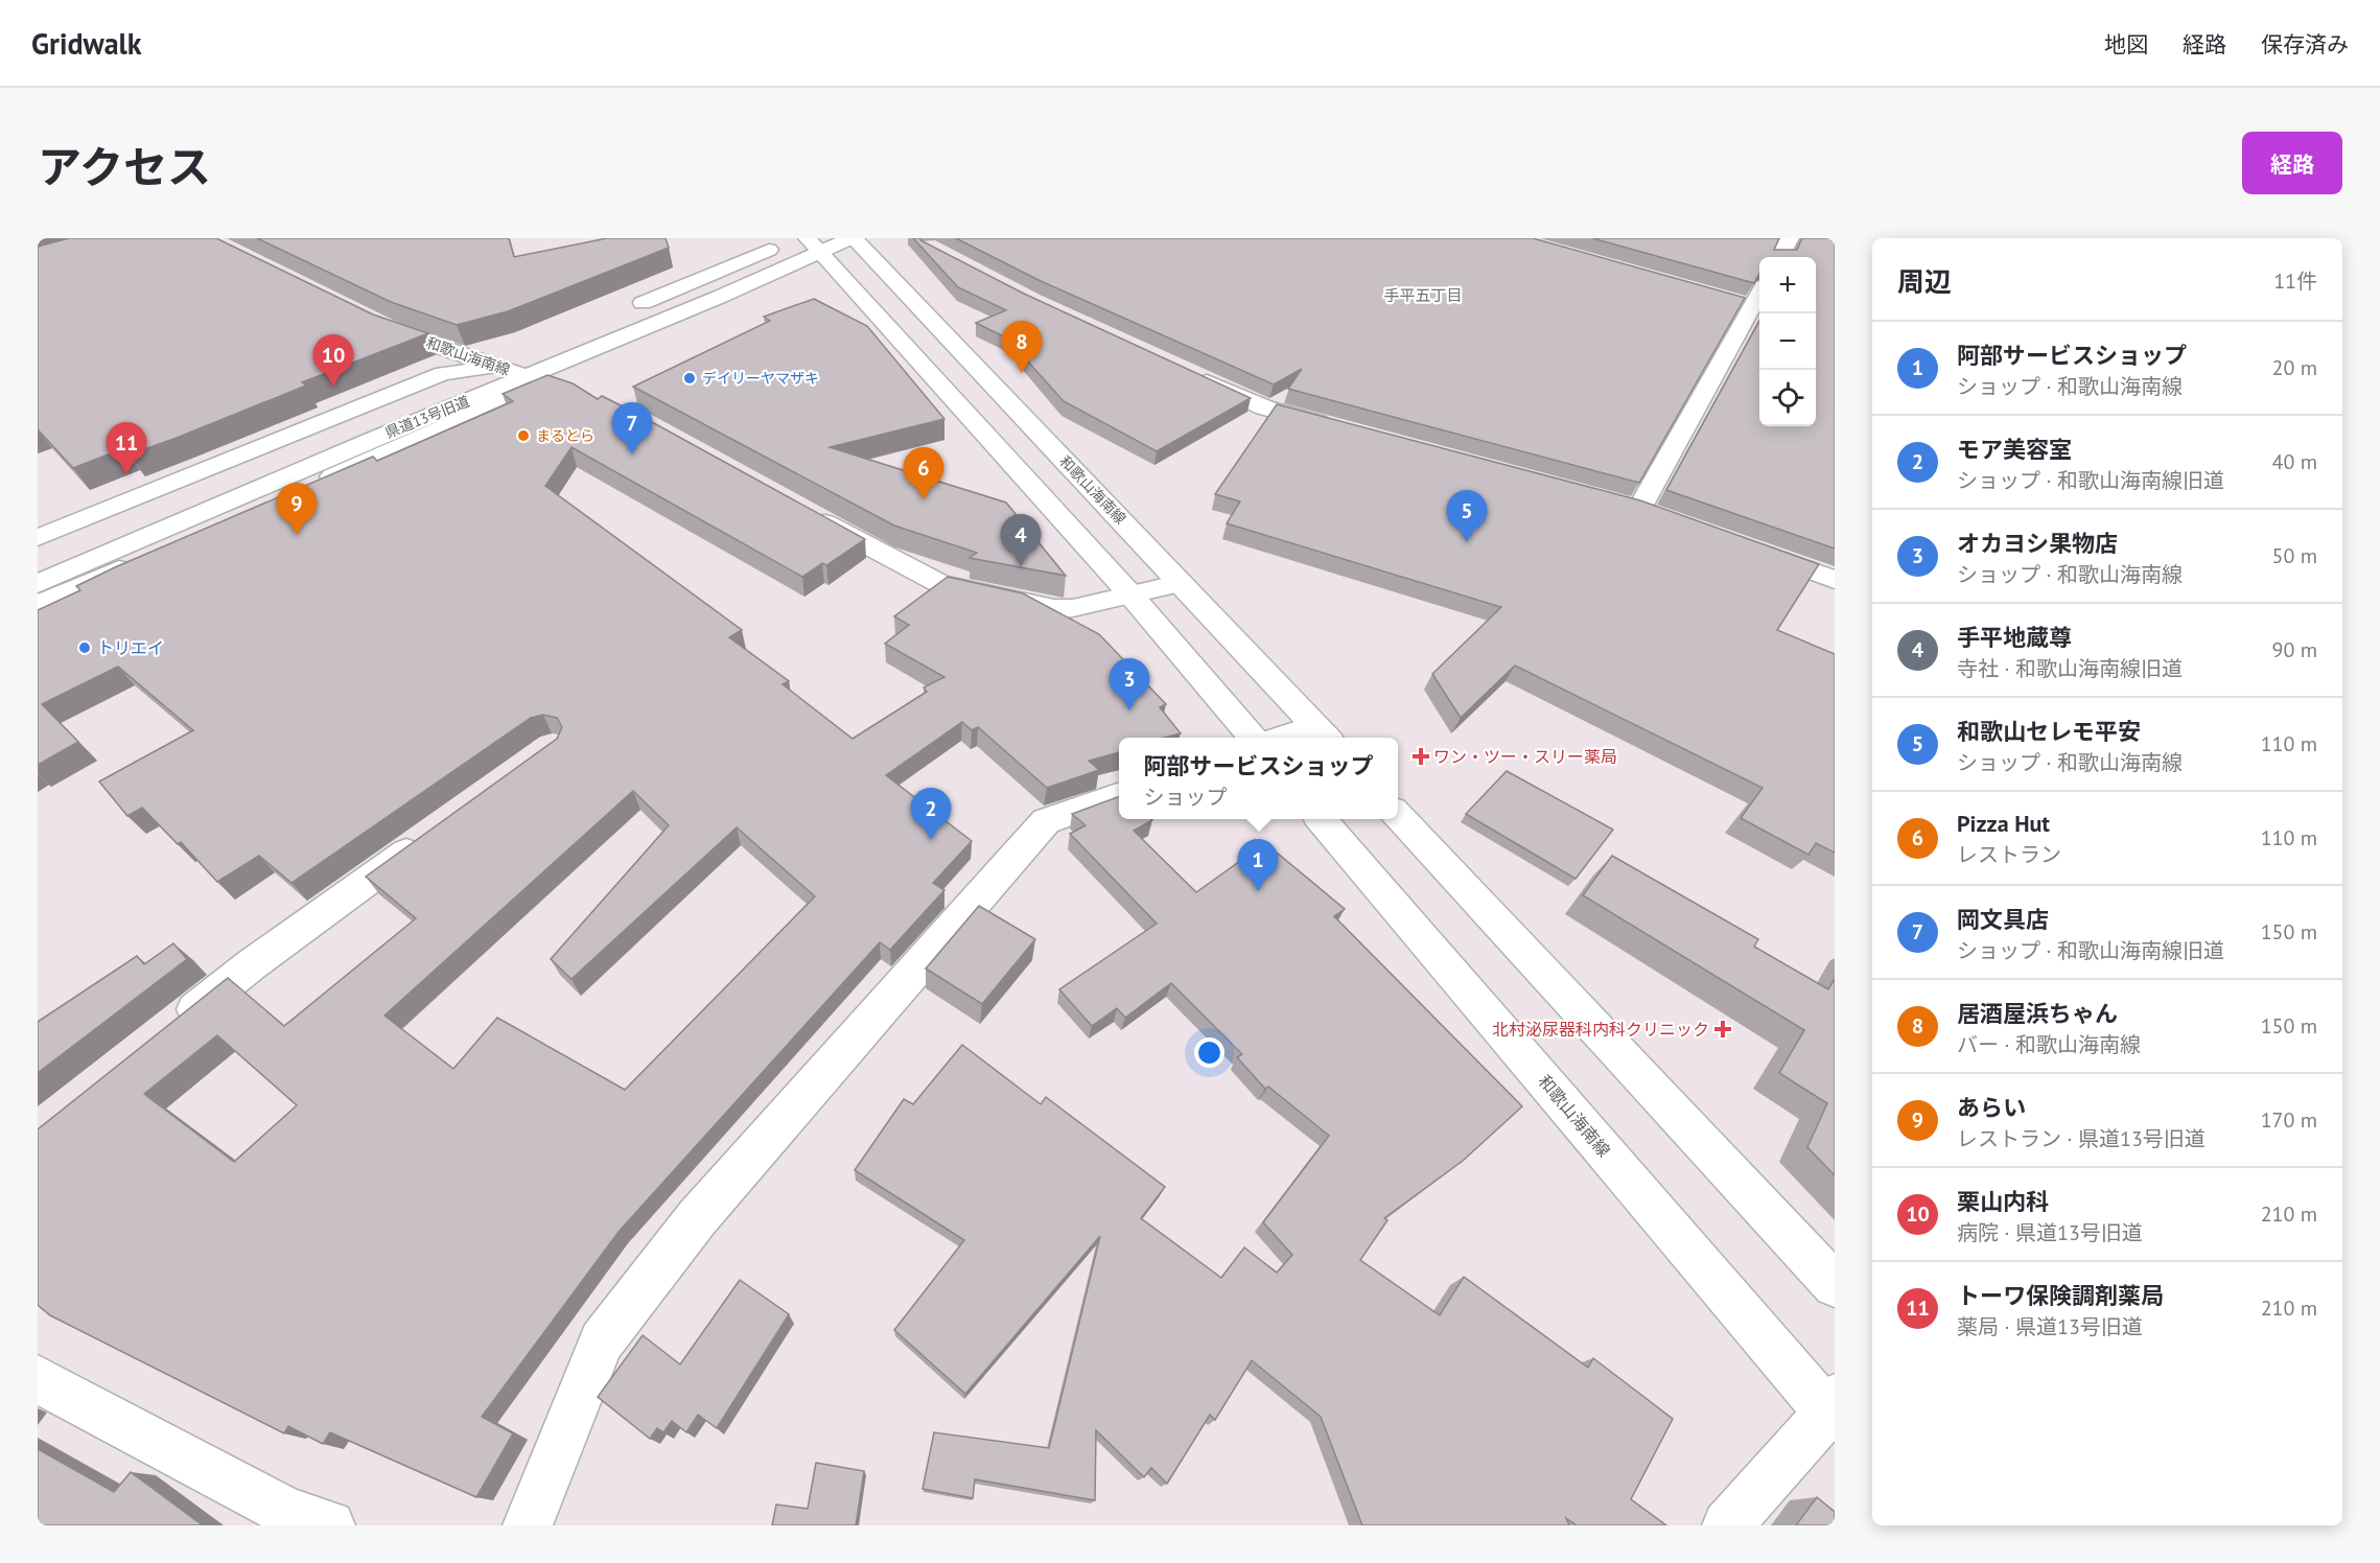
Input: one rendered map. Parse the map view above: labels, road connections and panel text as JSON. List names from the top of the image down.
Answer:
{
  "streets": {
    "street": ["和歌山海南線", "県道13号旧道"]
  },
  "crossings": [
    ["和歌山海南線", "県道13号旧道"]
  ],
  "districts": ["手平五丁目"],
  "places": {
    "other": ["デイリーヤマザキ", "まるとら", "トリエイ"],
    "health": ["ワン・ツー・スリー薬局", "北村泌尿器科内科クリニック"]
  },
  "page": {
    "header": "Gridwalk",
    "nav": ["地図", "経路", "保存済み"],
    "title": "アクセス",
    "buttons": "経路",
    "heading": ["周辺", "11件"],
    "map_buttons": ["+", "−"],
    "list": [
      {
        "mark": "1",
        "name": "阿部サービスショップ",
        "note": "ショップ · 和歌山海南線",
        "value": "20 m"
      },
      {
        "mark": "2",
        "name": "モア美容室",
        "note": "ショップ · 和歌山海南線旧道",
        "value": "40 m"
      },
      {
        "mark": "3",
        "name": "オカヨシ果物店",
        "note": "ショップ · 和歌山海南線",
        "value": "50 m"
      },
      {
        "mark": "4",
        "name": "手平地蔵尊",
        "note": "寺社 · 和歌山海南線旧道",
        "value": "90 m"
      },
      {
        "mark": "5",
        "name": "和歌山セレモ平安",
        "note": "ショップ · 和歌山海南線",
        "value": "110 m"
      },
      {
        "mark": "6",
        "name": "Pizza Hut",
        "note": "レストラン",
        "value": "110 m"
      },
      {
        "mark": "7",
        "name": "岡文具店",
        "note": "ショップ · 和歌山海南線旧道",
        "value": "150 m"
      },
      {
        "mark": "8",
        "name": "居酒屋浜ちゃん",
        "note": "バー · 和歌山海南線",
        "value": "150 m"
      },
      {
        "mark": "9",
        "name": "あらい",
        "note": "レストラン · 県道13号旧道",
        "value": "170 m"
      },
      {
        "mark": "10",
        "name": "栗山内科",
        "note": "病院 · 県道13号旧道",
        "value": "210 m"
      },
      {
        "mark": "11",
        "name": "トーワ保険調剤薬局",
        "note": "薬局 · 県道13号旧道",
        "value": "210 m"
      }
    ],
    "pins": [
      "8",
      "10",
      "7",
      "11",
      "6",
      "9",
      "5",
      "4",
      "3",
      "2",
      "1"
    ],
    "popup": ["阿部サービスショップ", "ショップ"]
  }
}
